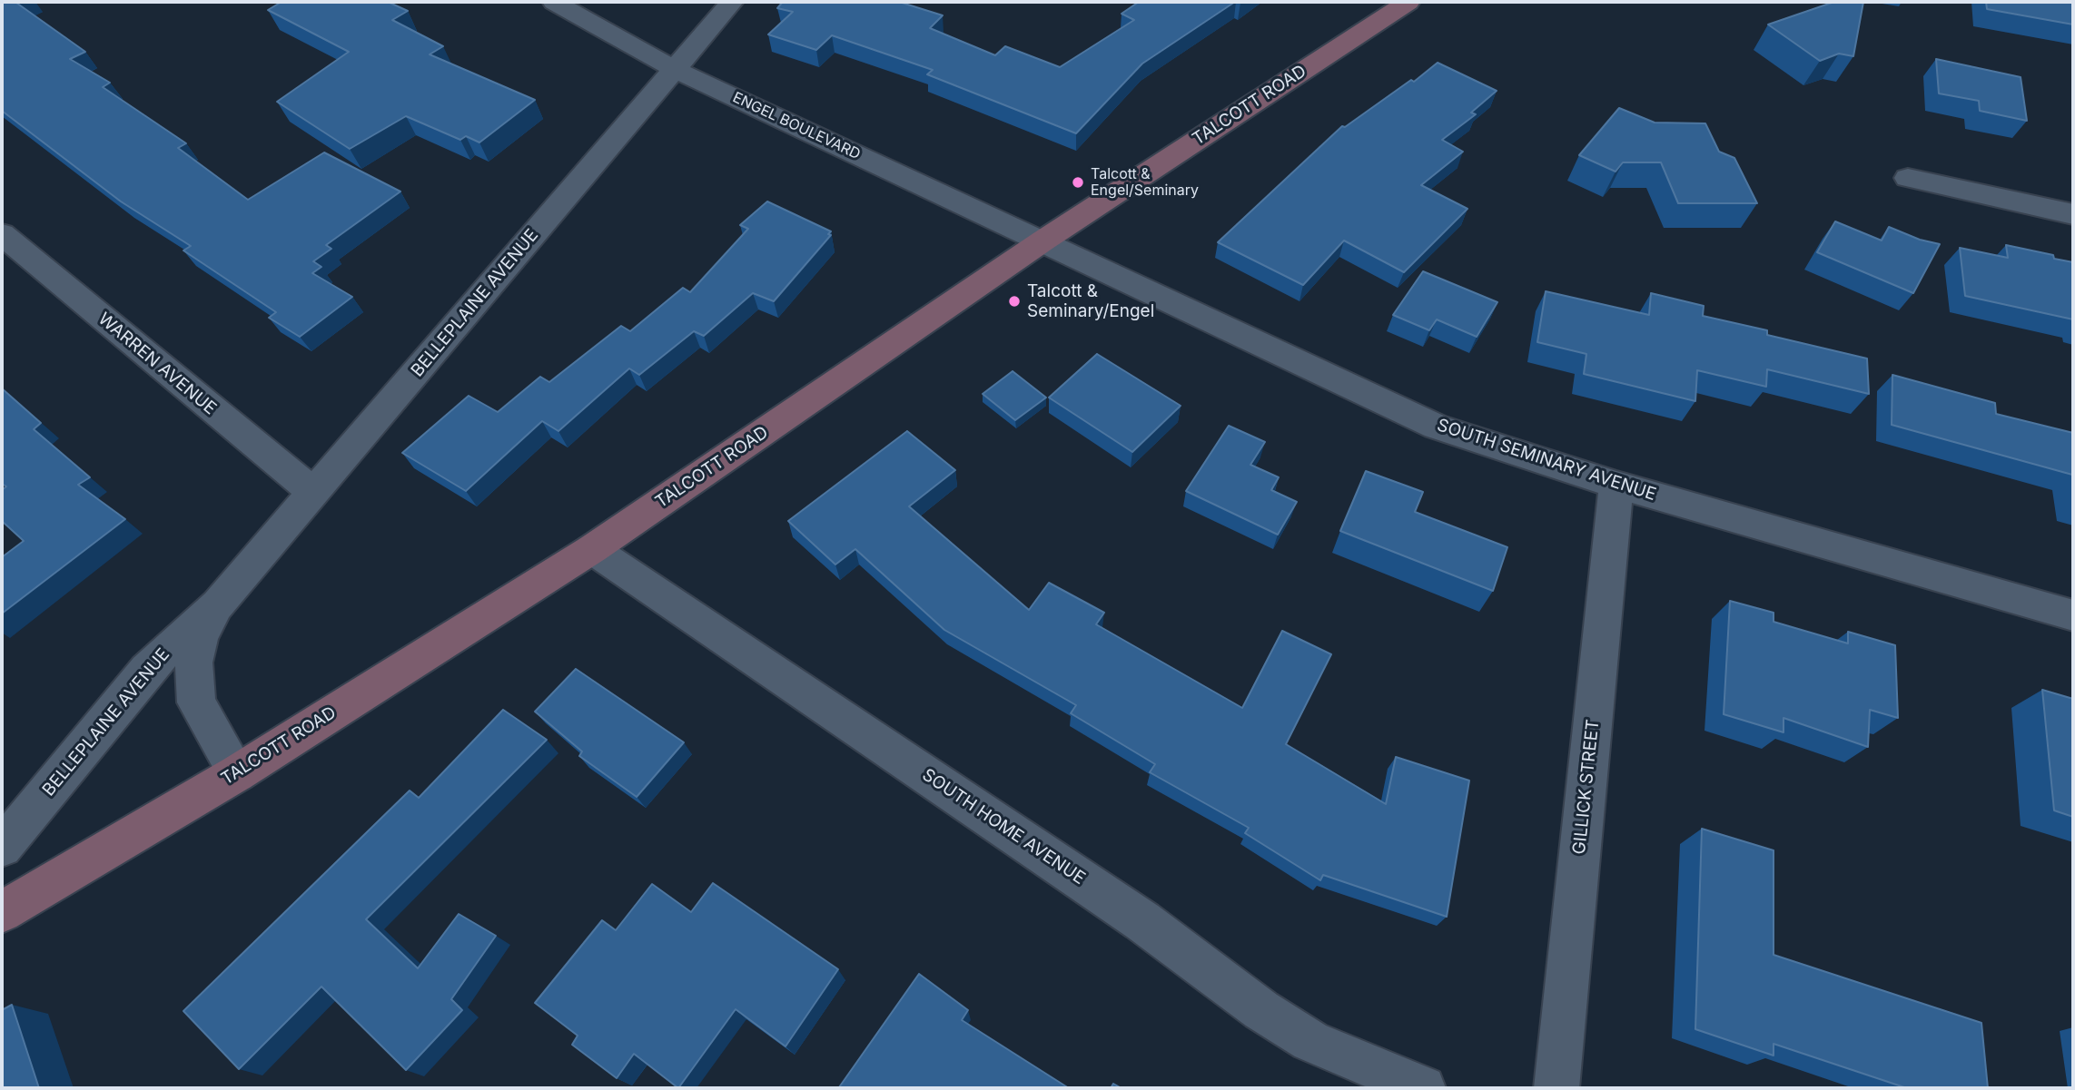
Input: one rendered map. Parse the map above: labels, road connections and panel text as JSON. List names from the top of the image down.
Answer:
{
  "streets": {
    "street": [
      "TALCOTT ROAD",
      "ENGEL BOULEVARD",
      "BELLEPLAINE AVENUE",
      "WARREN AVENUE",
      "SOUTH SEMINARY AVENUE",
      "GILLICK STREET",
      "SOUTH HOME AVENUE"
    ]
  },
  "crossings": [
    ["TALCOTT ROAD", "ENGEL BOULEVARD"],
    ["TALCOTT ROAD", "BELLEPLAINE AVENUE"],
    ["TALCOTT ROAD", "SOUTH SEMINARY AVENUE"],
    ["TALCOTT ROAD", "SOUTH HOME AVENUE"],
    ["ENGEL BOULEVARD", "BELLEPLAINE AVENUE"],
    ["ENGEL BOULEVARD", "SOUTH SEMINARY AVENUE"],
    ["BELLEPLAINE AVENUE", "WARREN AVENUE"],
    ["SOUTH SEMINARY AVENUE", "GILLICK STREET"]
  ],
  "places": ["Talcott & Engel/Seminary", "Talcott & Seminary/Engel"]
}
